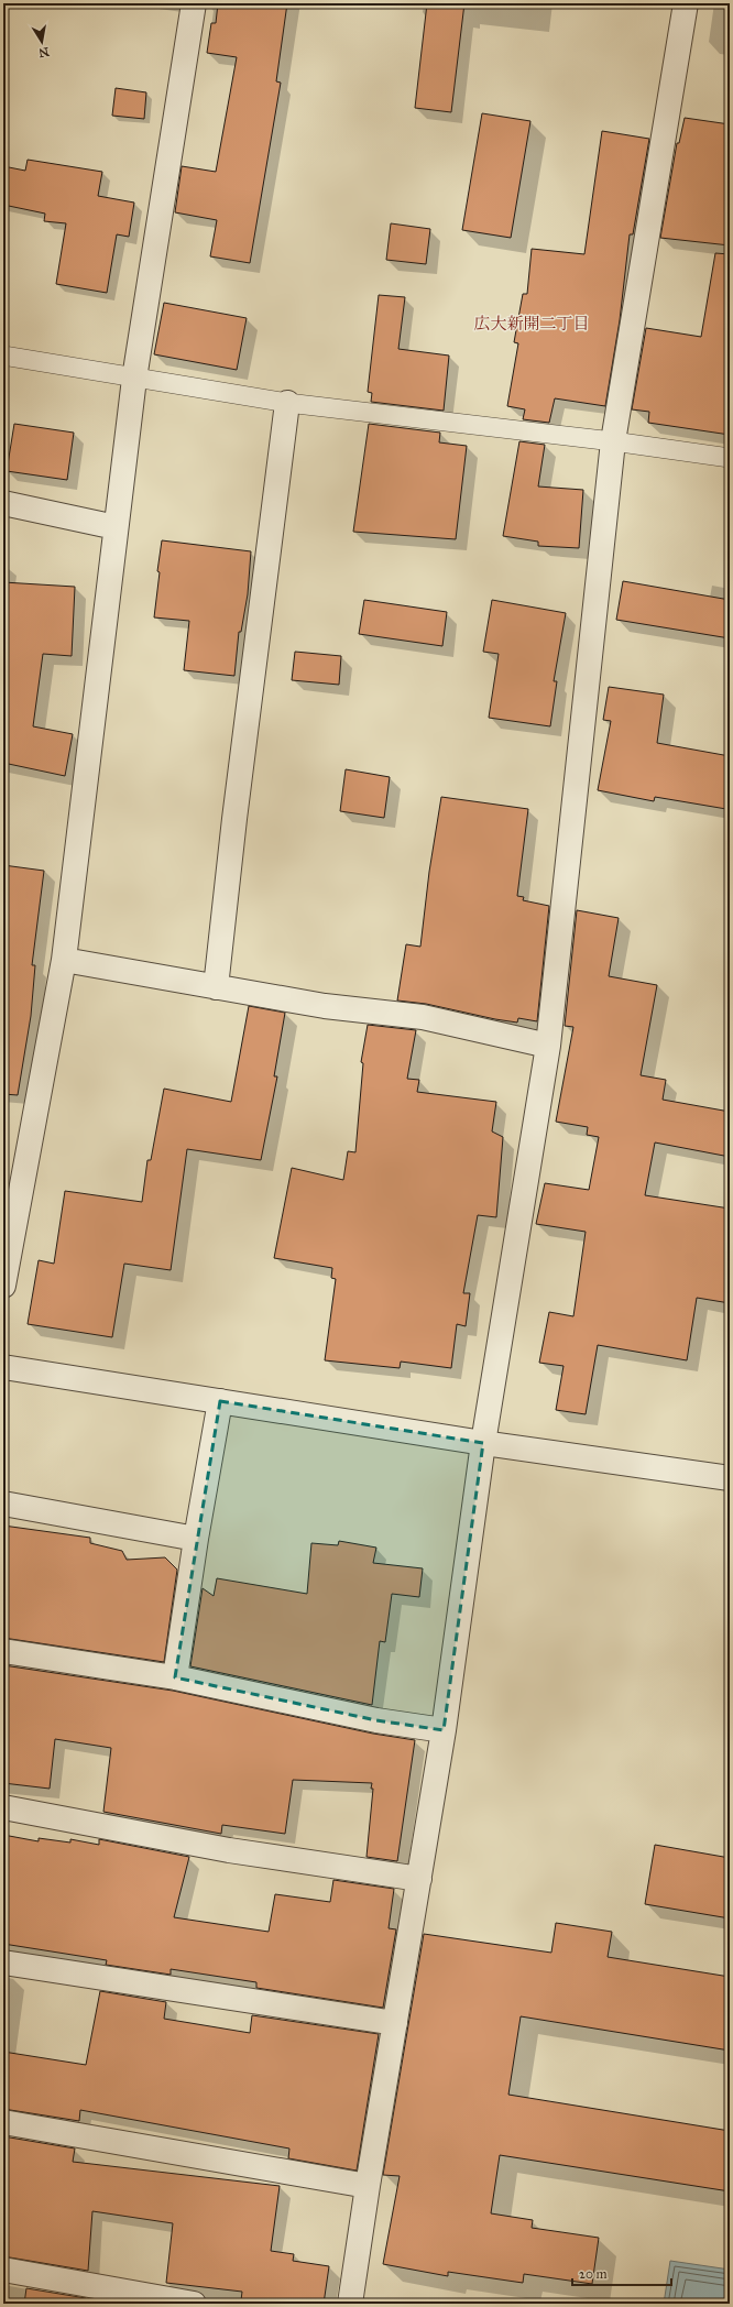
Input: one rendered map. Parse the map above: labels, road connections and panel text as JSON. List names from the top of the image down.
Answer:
{
  "districts": ["広大新開二丁目"],
  "scale_bar": "20 m",
  "north": "bottom"
}
